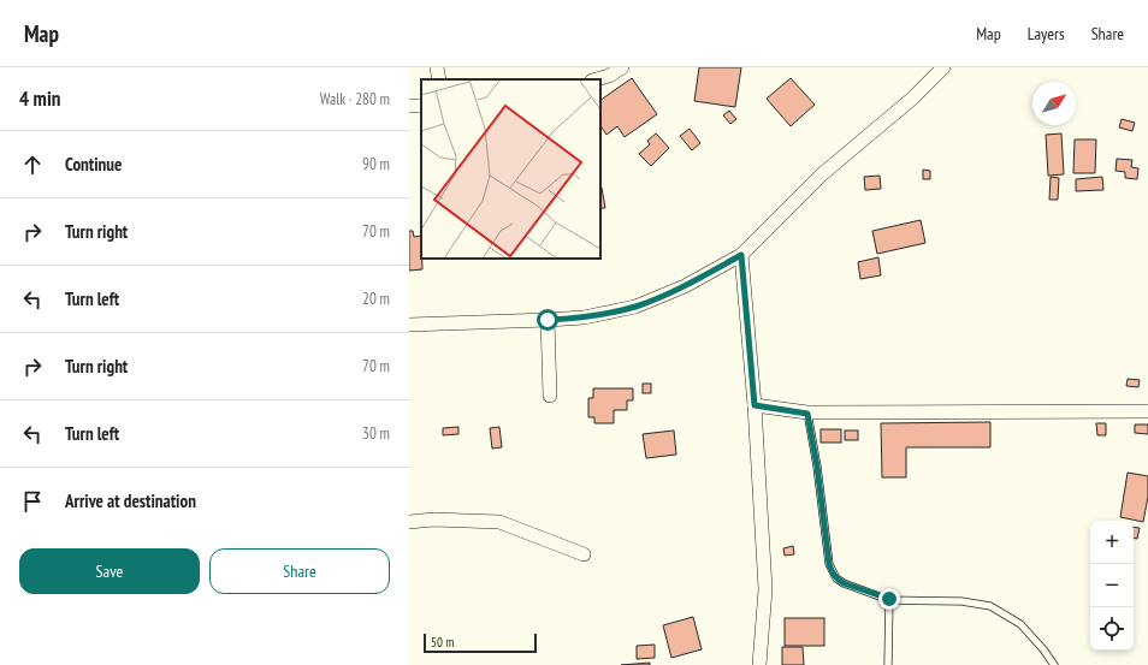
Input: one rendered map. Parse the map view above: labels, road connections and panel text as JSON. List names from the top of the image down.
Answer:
{
  "scale_bar": "50 m",
  "north": "top right",
  "page": {
    "header": "Map",
    "nav": ["Map", "Layers", "Share"],
    "heading": ["4 min", "Walk · 280 m"],
    "list": [
      ["Continue", "90 m"],
      ["Turn right", "70 m"],
      ["Turn left", "20 m"],
      ["Turn right", "70 m"],
      ["Turn left", "30 m"],
      "Arrive at destination"
    ],
    "map_buttons": ["+", "−"],
    "buttons": ["Save", "Share"],
    "scale": "50 m"
  }
}
